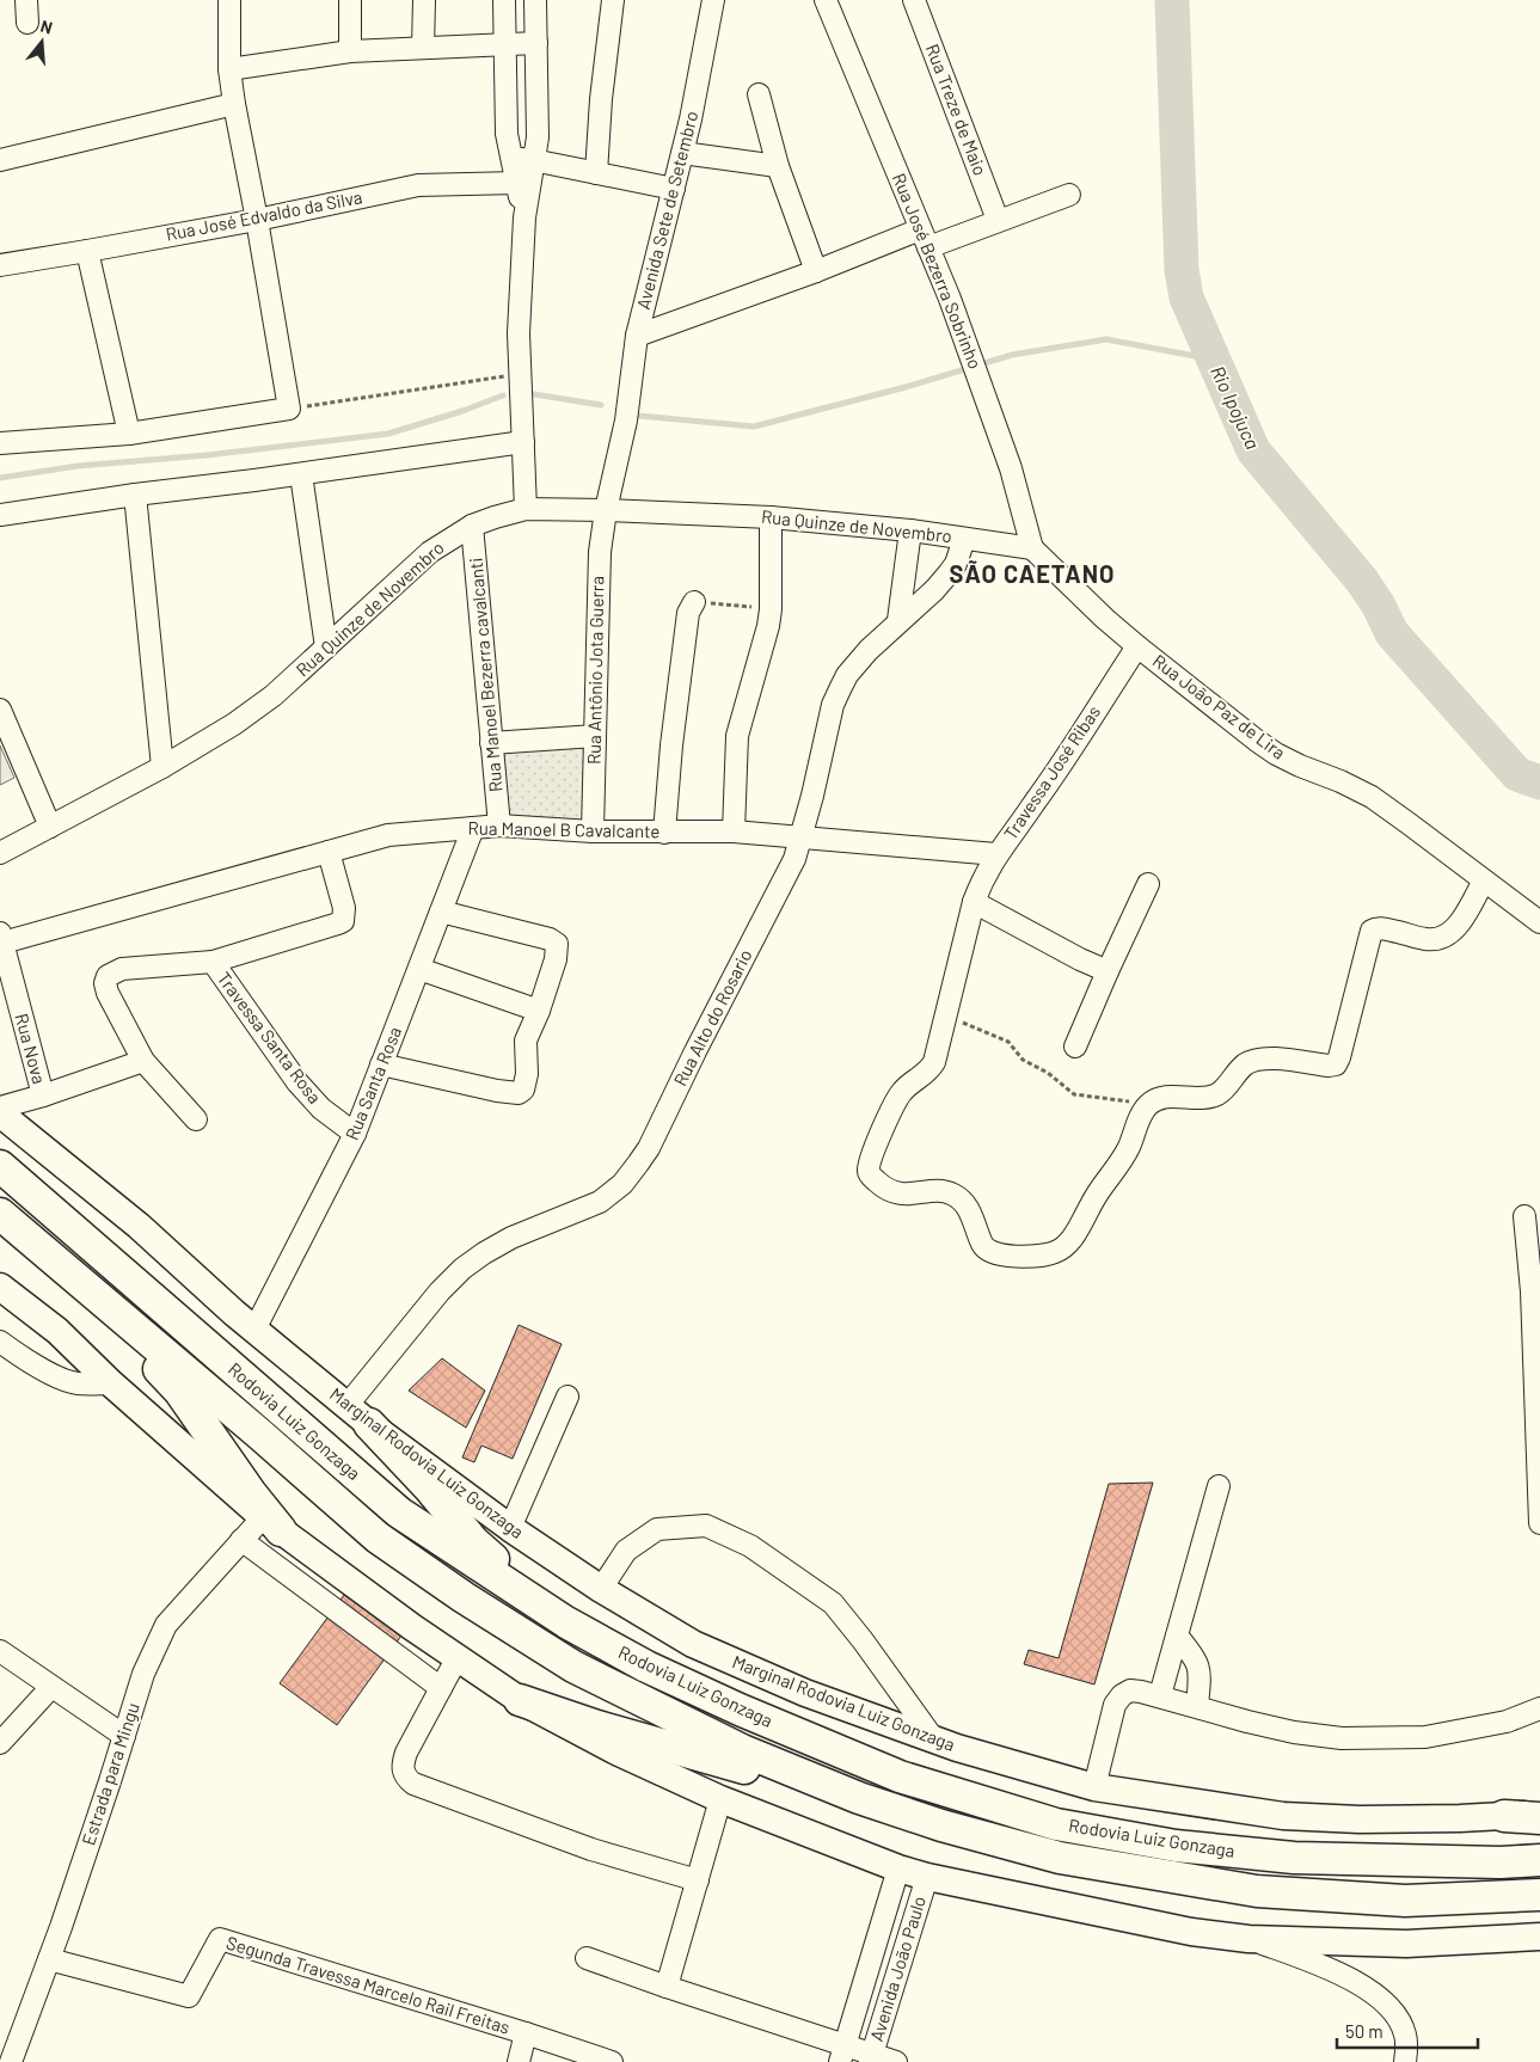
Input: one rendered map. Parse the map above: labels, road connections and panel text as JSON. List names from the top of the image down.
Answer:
{
  "streets": {
    "highway": ["Rodovia Luiz Gonzaga"],
    "main road": ["Marginal Rodovia Luiz Gonzaga"],
    "street": [
      "Rua Treze de Maio",
      "Avenida Sete de Setembro",
      "Rua José Edvaldo da Silva",
      "Rua José Bezerra Sobrinho",
      "Rua Quinze de Novembro",
      "Rua Antônio Jota Guerra",
      "Rua Manoel Bezerra cavalcanti",
      "Rua João Paz de Lira",
      "Travessa José Ribas",
      "Rua Manoel B Cavalcante",
      "Rua Alto do Rosario",
      "Travessa Santa Rosa",
      "Rua Nova",
      "Rua Santa Rosa",
      "Estrada para Mingu",
      "Avenida João Paulo",
      "Segunda Travessa Marcelo Rail Freitas"
    ]
  },
  "crossings": [
    ["Avenida Sete de Setembro", "Rua Quinze de Novembro"],
    ["Avenida Sete de Setembro", "Rua Antônio Jota Guerra"],
    ["Rua José Bezerra Sobrinho", "Rua Quinze de Novembro"],
    ["Rua José Bezerra Sobrinho", "Rua João Paz de Lira"],
    ["Rua Quinze de Novembro", "Rua Antônio Jota Guerra"],
    ["Rua Quinze de Novembro", "Rua Manoel Bezerra cavalcanti"],
    ["Rua Quinze de Novembro", "Rua João Paz de Lira"],
    ["Rua Quinze de Novembro", "Rua Alto do Rosario"],
    ["Rua Antônio Jota Guerra", "Rua Manoel B Cavalcante"],
    ["Rua Manoel Bezerra cavalcanti", "Rua Manoel B Cavalcante"],
    ["Rua João Paz de Lira", "Travessa José Ribas"],
    ["Travessa José Ribas", "Rua Manoel B Cavalcante"],
    ["Rua Manoel B Cavalcante", "Rua Alto do Rosario"],
    ["Rua Manoel B Cavalcante", "Rua Nova"],
    ["Rua Manoel B Cavalcante", "Rua Santa Rosa"],
    ["Rua Alto do Rosario", "Marginal Rodovia Luiz Gonzaga"],
    ["Travessa Santa Rosa", "Rua Santa Rosa"],
    ["Rua Santa Rosa", "Marginal Rodovia Luiz Gonzaga"],
    ["Estrada para Mingu", "Segunda Travessa Marcelo Rail Freitas"]
  ],
  "districts": ["SÃO CAETANO"],
  "water": ["Rio Ipojuca"],
  "scale_bar": "50 m",
  "north": "top"
}
